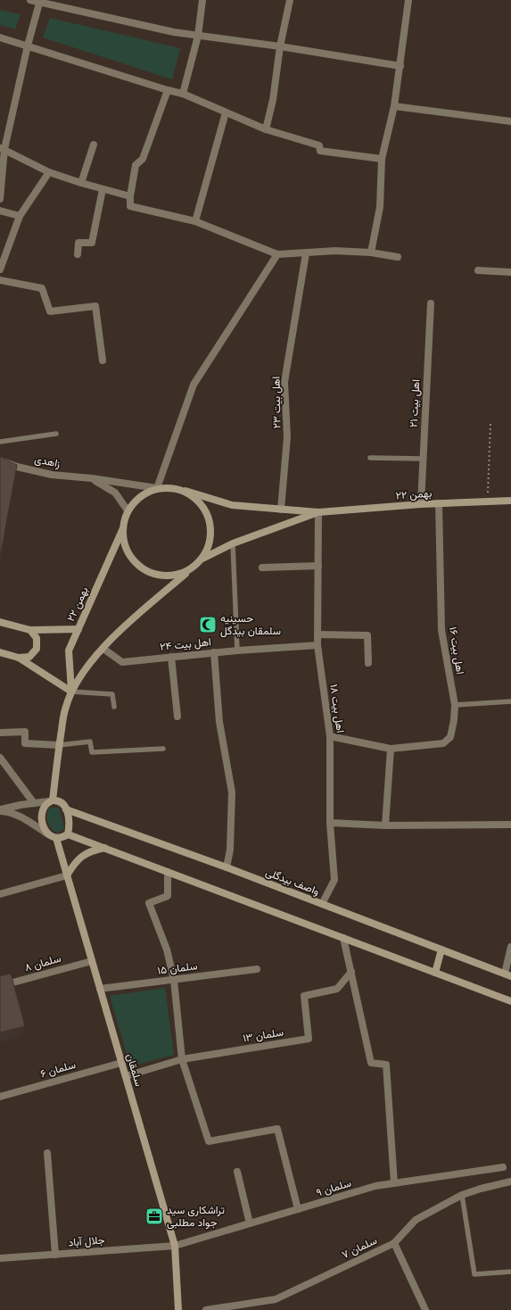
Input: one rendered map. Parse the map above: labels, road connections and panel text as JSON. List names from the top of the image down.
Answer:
{
  "streets": {
    "street": [
      "اهل بیت ۲۳",
      "اهل بیت ۲۱",
      "زاهدی",
      "۲۲ بهمن",
      "اهل بیت ۲۴",
      "اهل بیت ۱۶",
      "اهل بیت ۱۸",
      "واصف بیدگلی",
      "سلمان ۸",
      "سلمان ۱۵",
      "سلمان ۱۳",
      "سلمان ۶",
      "سلمقان",
      "سلمان ۹",
      "جلال آباد",
      "سلمان ۷"
    ]
  },
  "crossings": [
    ["اهل بیت ۲۳", "۲۲ بهمن"],
    ["اهل بیت ۲۱", "۲۲ بهمن"],
    ["زاهدی", "۲۲ بهمن"],
    ["۲۲ بهمن", "اهل بیت ۲۴"],
    ["۲۲ بهمن", "اهل بیت ۱۶"],
    ["۲۲ بهمن", "اهل بیت ۱۸"],
    ["۲۲ بهمن", "واصف بیدگلی"],
    ["۲۲ بهمن", "سلمقان"],
    ["اهل بیت ۲۴", "اهل بیت ۱۸"],
    ["اهل بیت ۱۶", "اهل بیت ۱۸"],
    ["اهل بیت ۱۸", "واصف بیدگلی"],
    ["واصف بیدگلی", "سلمقان"],
    ["سلمان ۸", "سلمقان"],
    ["سلمان ۱۵", "سلمقان"],
    ["سلمان ۱۳", "سلمقان"],
    ["سلمان ۶", "سلمقان"],
    ["سلمقان", "سلمان ۹"],
    ["سلمقان", "جلال آباد"],
    ["سلمان ۹", "جلال آباد"]
  ],
  "places": {
    "mosque": ["حسینیه سلمقان بیدگل"],
    "office": ["تراشکاری سید جواد مطلبی"]
  }
}
